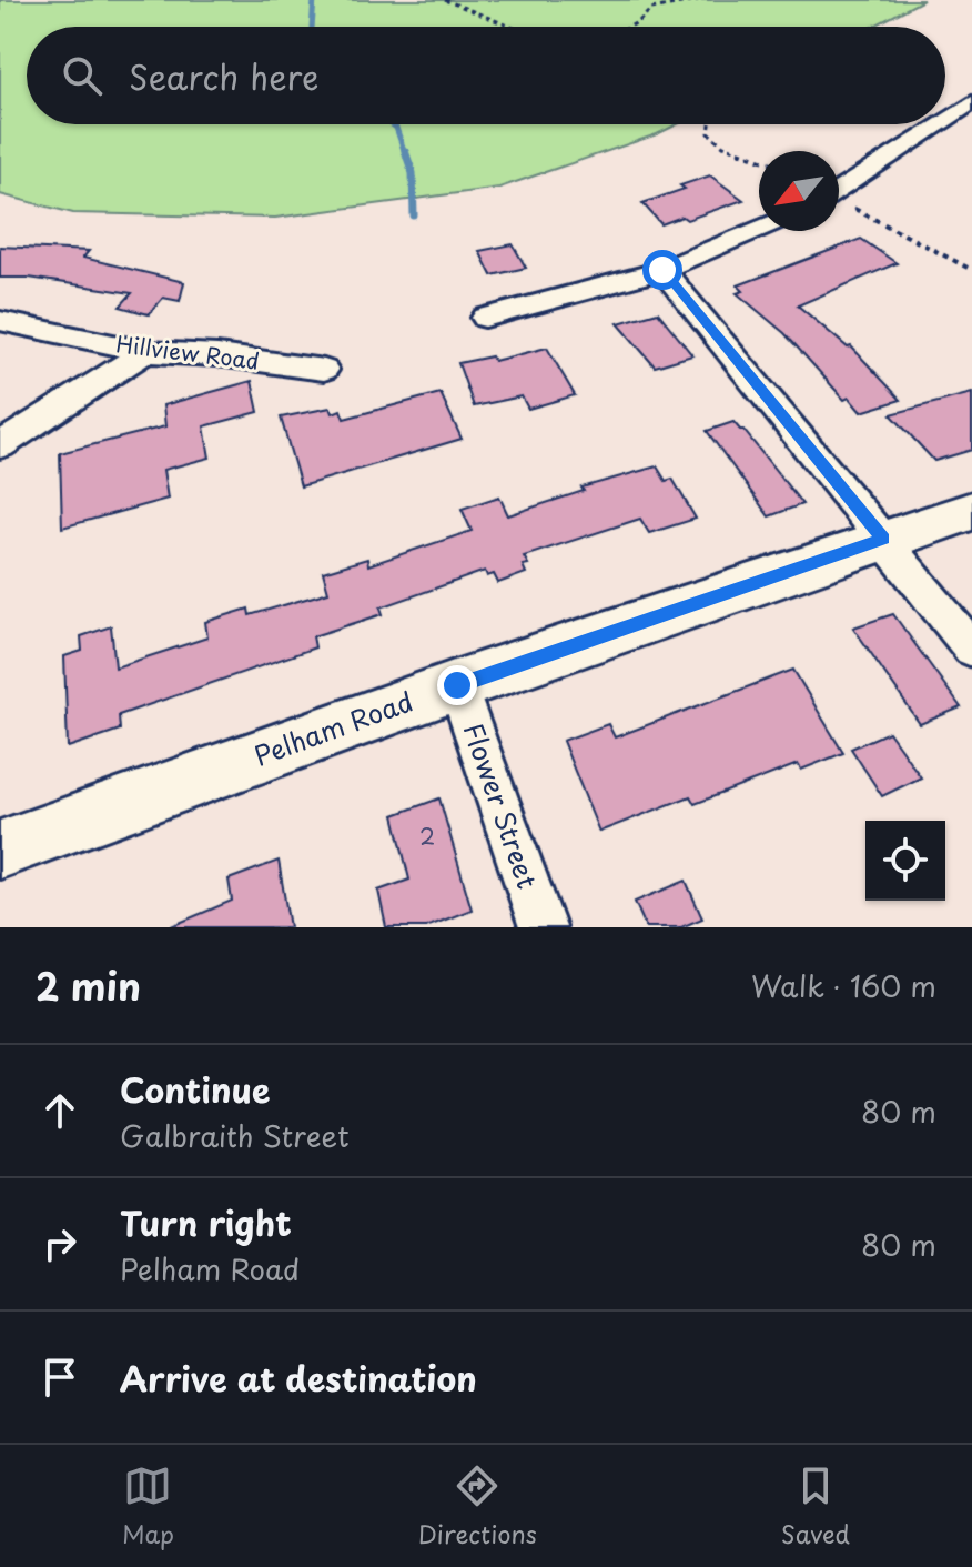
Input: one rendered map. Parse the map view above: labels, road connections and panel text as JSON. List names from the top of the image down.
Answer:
{
  "streets": {
    "main road": ["Pelham Road"],
    "street": ["Hillview Road", "Flower Street"]
  },
  "crossings": [
    ["Pelham Road", "Flower Street"]
  ],
  "house_numbers": ["2"],
  "north": "bottom left",
  "page": {
    "search": "Search here",
    "heading": ["2 min", "Walk · 160 m"],
    "list": [
      ["Continue", "Galbraith Street", "80 m"],
      ["Turn right", "Pelham Road", "80 m"],
      "Arrive at destination"
    ],
    "nav": ["Map", "Directions", "Saved"]
  }
}
